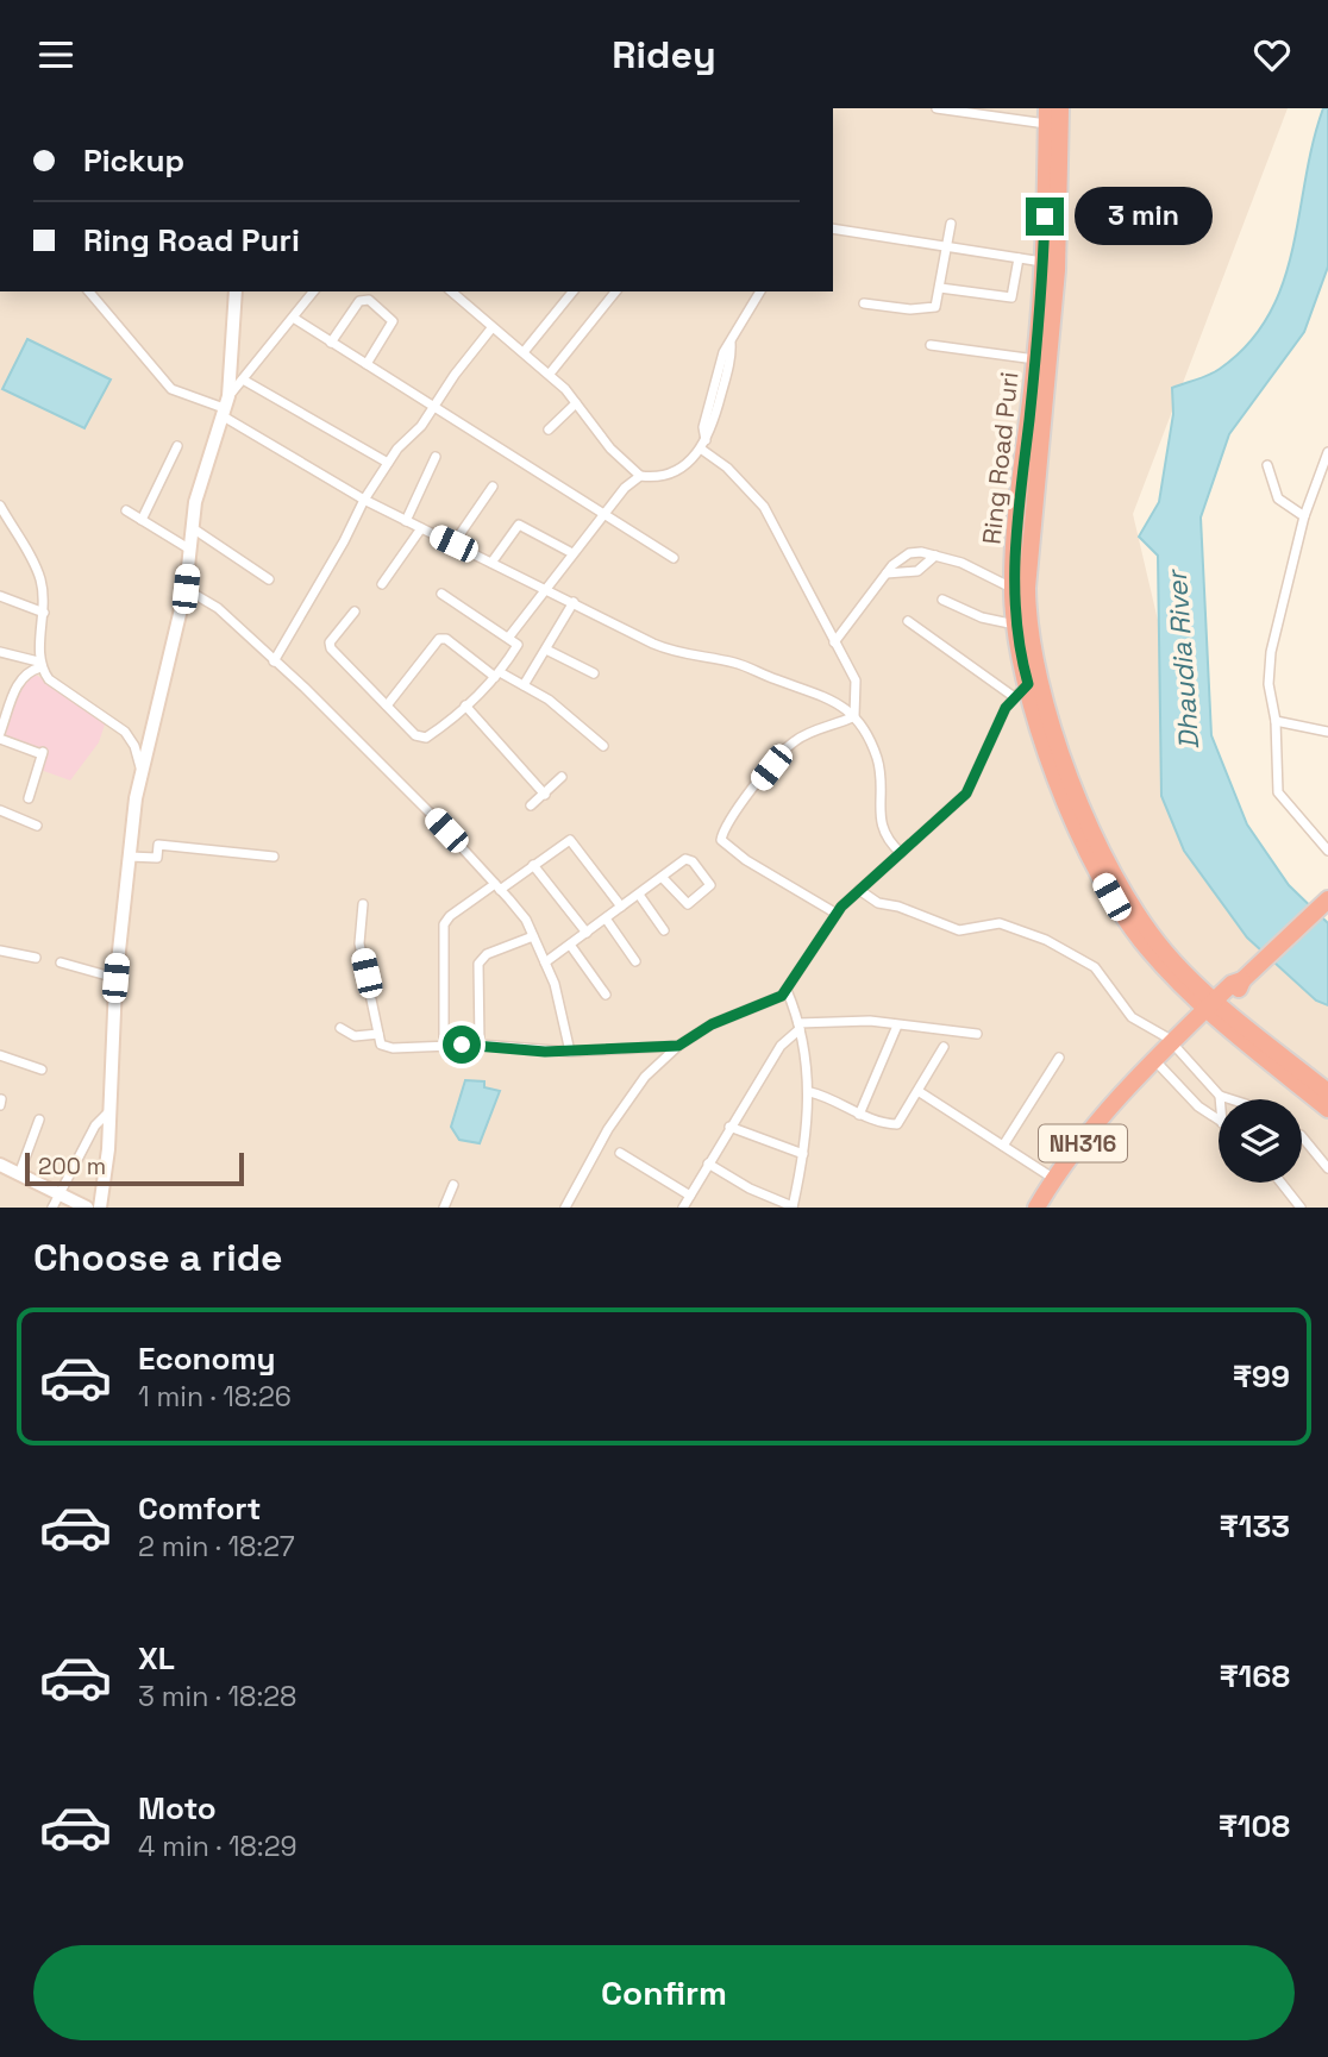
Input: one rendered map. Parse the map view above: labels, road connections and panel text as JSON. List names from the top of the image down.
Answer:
{
  "streets": {
    "highway": ["Ring Road Puri", "NH316"]
  },
  "crossings": [
    ["Ring Road Puri", "NH316"]
  ],
  "water": ["Dhaudia River"],
  "scale_bar": "200 m",
  "page": {
    "header": "Ridey",
    "banner": ["Pickup", "Ring Road Puri"],
    "bubble": "3 min",
    "scale": "200 m",
    "heading": "Choose a ride",
    "list": [
      {
        "name": "Economy",
        "note": "1 min · 18:26",
        "value": "₹99"
      },
      {
        "name": "Comfort",
        "note": "2 min · 18:27",
        "value": "₹133"
      },
      {
        "name": "XL",
        "note": "3 min · 18:28",
        "value": "₹168"
      },
      {
        "name": "Moto",
        "note": "4 min · 18:29",
        "value": "₹108"
      }
    ],
    "buttons": "Confirm"
  }
}
